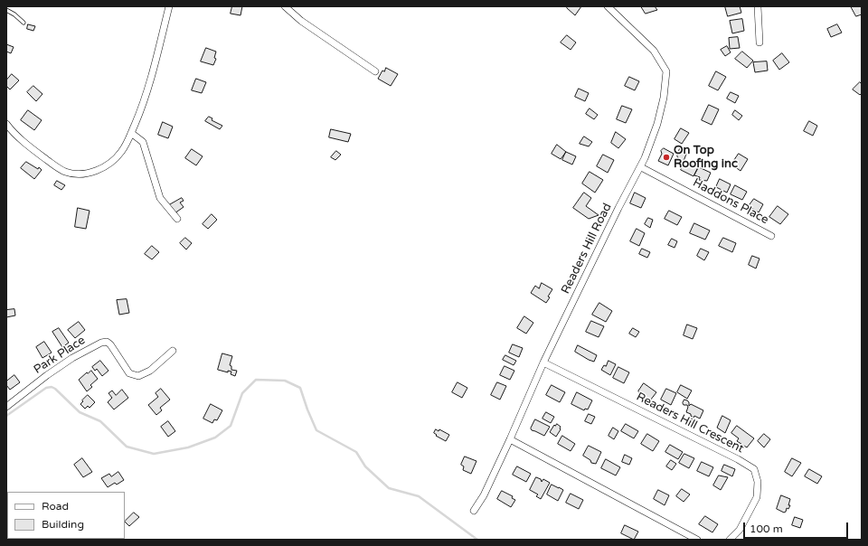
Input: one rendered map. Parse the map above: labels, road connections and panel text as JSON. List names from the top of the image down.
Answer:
{
  "streets": {
    "street": [
      "Haddons Place",
      "Readers Hill Road",
      "Park Place",
      "Readers Hill Crescent"
    ]
  },
  "crossings": [
    ["Haddons Place", "Readers Hill Road"],
    ["Readers Hill Road", "Readers Hill Crescent"]
  ],
  "places": ["On Top Roofing inc"],
  "legend": ["Road", "Building"],
  "scale_bar": "100 m"
}
